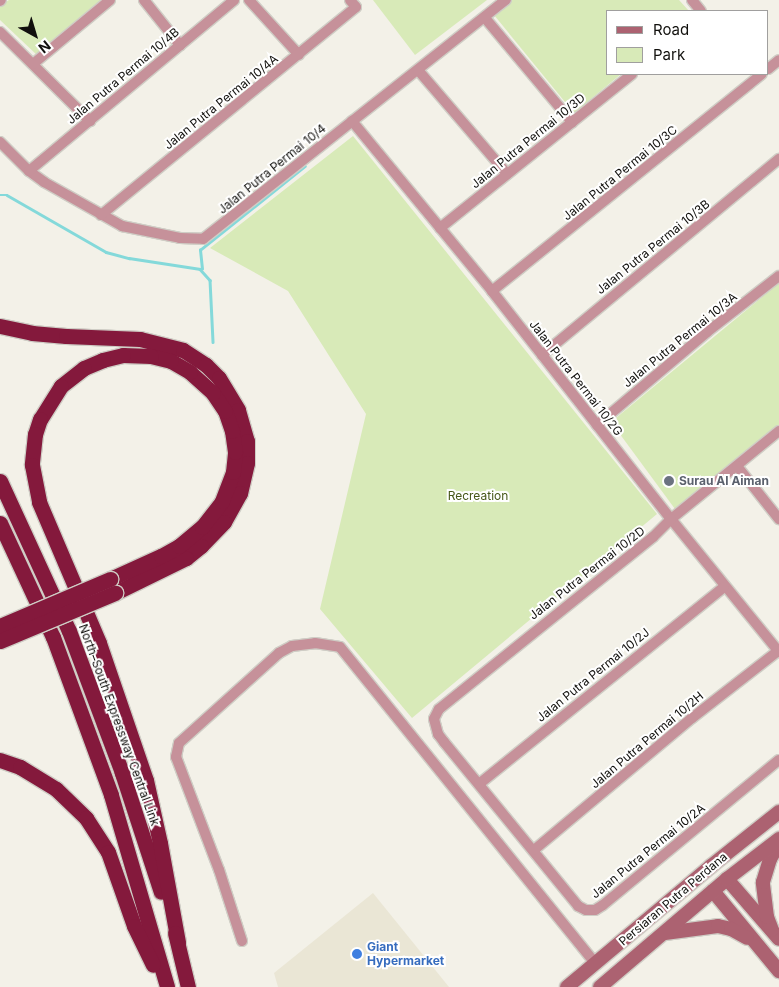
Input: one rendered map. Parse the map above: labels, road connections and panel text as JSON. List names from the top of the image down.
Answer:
{
  "streets": {
    "highway": ["North–South Expressway Central Link"],
    "main road": ["Persiaran Putra Perdana"],
    "street": [
      "Jalan Putra Permai 10/4B",
      "Jalan Putra Permai 10/4A",
      "Jalan Putra Permai 10/3D",
      "Jalan Putra Permai 10/4",
      "Jalan Putra Permai 10/3C",
      "Jalan Putra Permai 10/3B",
      "Jalan Putra Permai 10/3A",
      "Jalan Putra Permai 10/2G",
      "Jalan Putra Permai 10/2D",
      "Jalan Putra Permai 10/2J",
      "Jalan Putra Permai 10/2H",
      "Jalan Putra Permai 10/2A"
    ]
  },
  "crossings": [
    ["Jalan Putra Permai 10/4B", "Jalan Putra Permai 10/4"],
    ["Jalan Putra Permai 10/4A", "Jalan Putra Permai 10/4"],
    ["Jalan Putra Permai 10/3D", "Jalan Putra Permai 10/2G"],
    ["Jalan Putra Permai 10/4", "Jalan Putra Permai 10/2G"],
    ["Jalan Putra Permai 10/3C", "Jalan Putra Permai 10/2G"],
    ["Jalan Putra Permai 10/3B", "Jalan Putra Permai 10/2G"],
    ["Jalan Putra Permai 10/3A", "Jalan Putra Permai 10/2G"],
    ["Jalan Putra Permai 10/2G", "Jalan Putra Permai 10/2D"],
    ["Jalan Putra Permai 10/2G", "Jalan Putra Permai 10/2J"],
    ["Jalan Putra Permai 10/2G", "Jalan Putra Permai 10/2H"],
    ["Jalan Putra Permai 10/2D", "Jalan Putra Permai 10/2A"],
    ["Jalan Putra Permai 10/2J", "Jalan Putra Permai 10/2A"],
    ["Jalan Putra Permai 10/2H", "Jalan Putra Permai 10/2A"]
  ],
  "parks": ["Recreation"],
  "places": ["Surau Al Aiman", "Giant Hypermarket"],
  "legend": ["Road", "Park"],
  "north": "bottom right"
}
